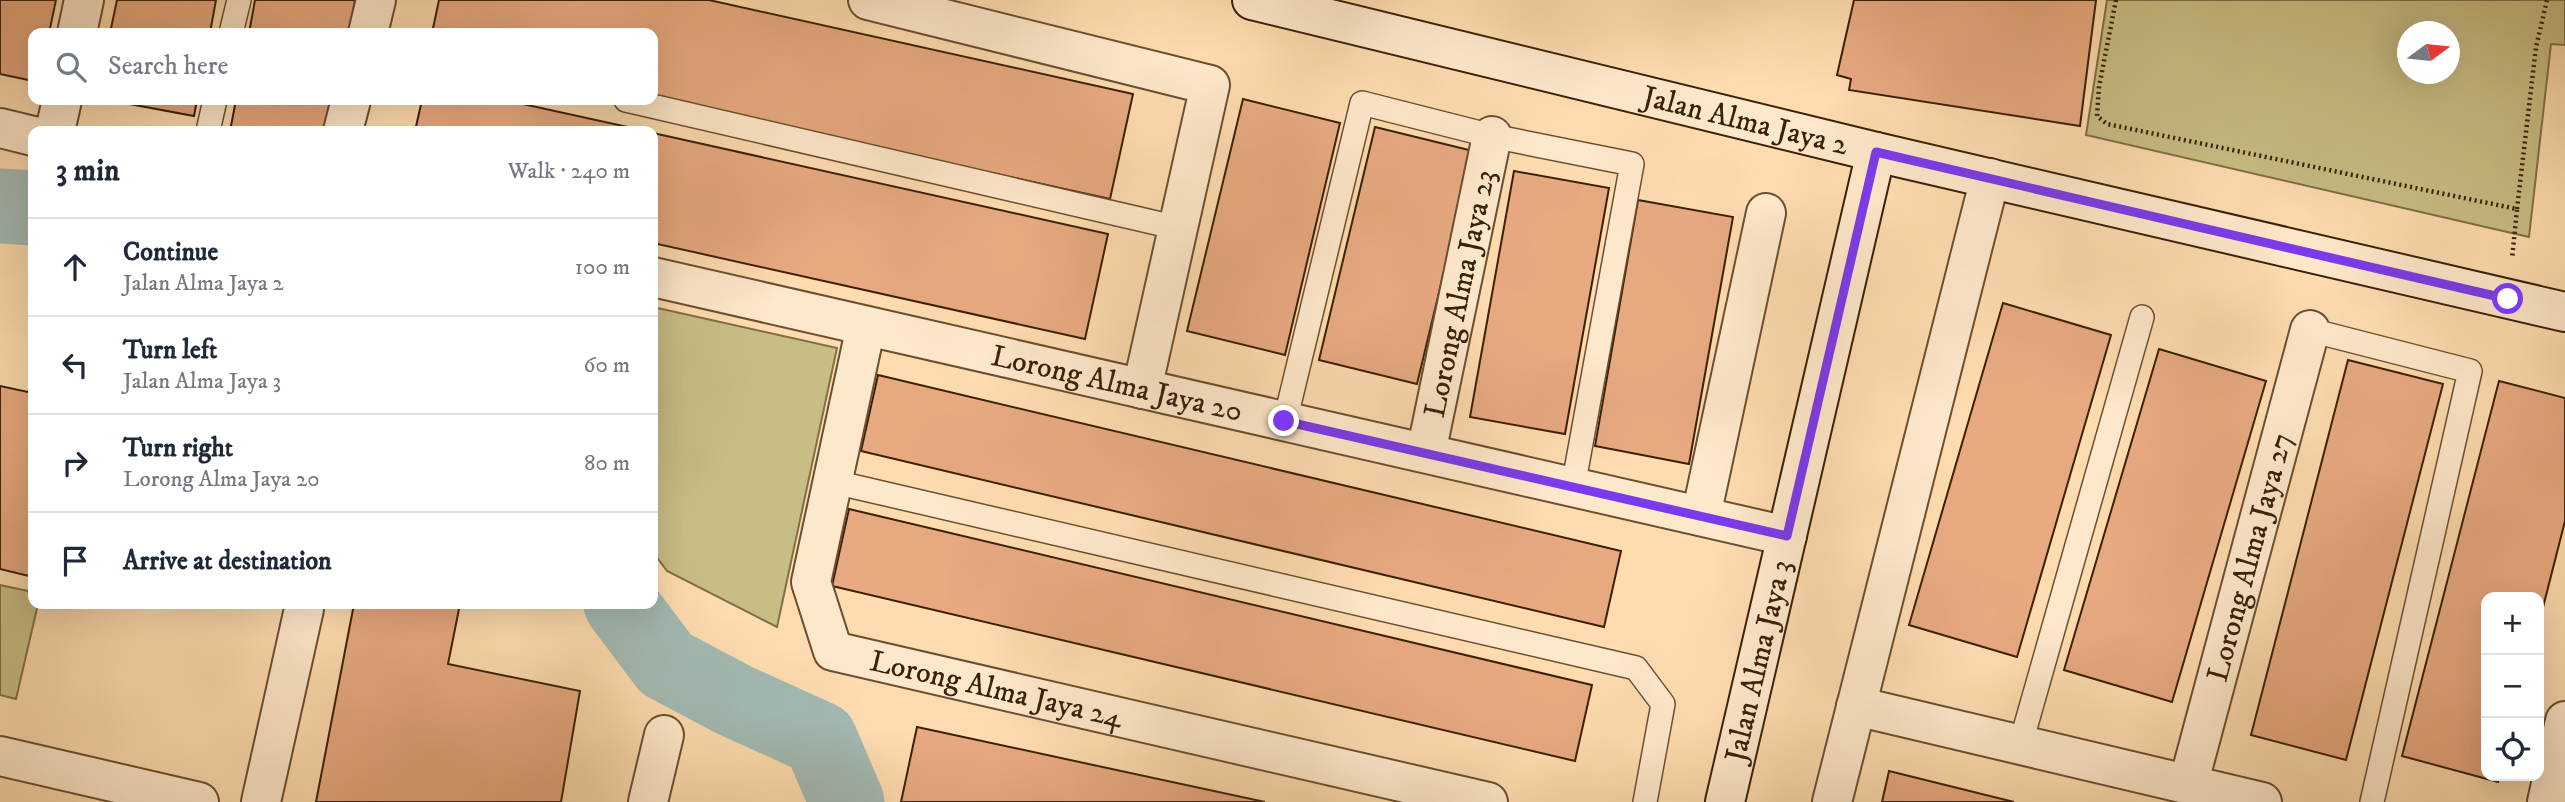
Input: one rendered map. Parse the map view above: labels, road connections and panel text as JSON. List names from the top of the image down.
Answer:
{
  "streets": {
    "street": [
      "Jalan Alma Jaya 2",
      "Lorong Alma Jaya 23",
      "Lorong Alma Jaya 20",
      "Lorong Alma Jaya 27",
      "Jalan Alma Jaya 3",
      "Lorong Alma Jaya 24"
    ]
  },
  "crossings": [
    ["Jalan Alma Jaya 2", "Jalan Alma Jaya 3"],
    ["Lorong Alma Jaya 23", "Lorong Alma Jaya 20"],
    ["Lorong Alma Jaya 20", "Jalan Alma Jaya 3"],
    ["Lorong Alma Jaya 20", "Lorong Alma Jaya 24"]
  ],
  "north": "right",
  "page": {
    "search": "Search here",
    "heading": ["3 min", "Walk · 240 m"],
    "list": [
      ["Continue", "Jalan Alma Jaya 2", "100 m"],
      ["Turn left", "Jalan Alma Jaya 3", "60 m"],
      ["Turn right", "Lorong Alma Jaya 20", "80 m"],
      "Arrive at destination"
    ],
    "map_buttons": ["+", "−"]
  }
}
